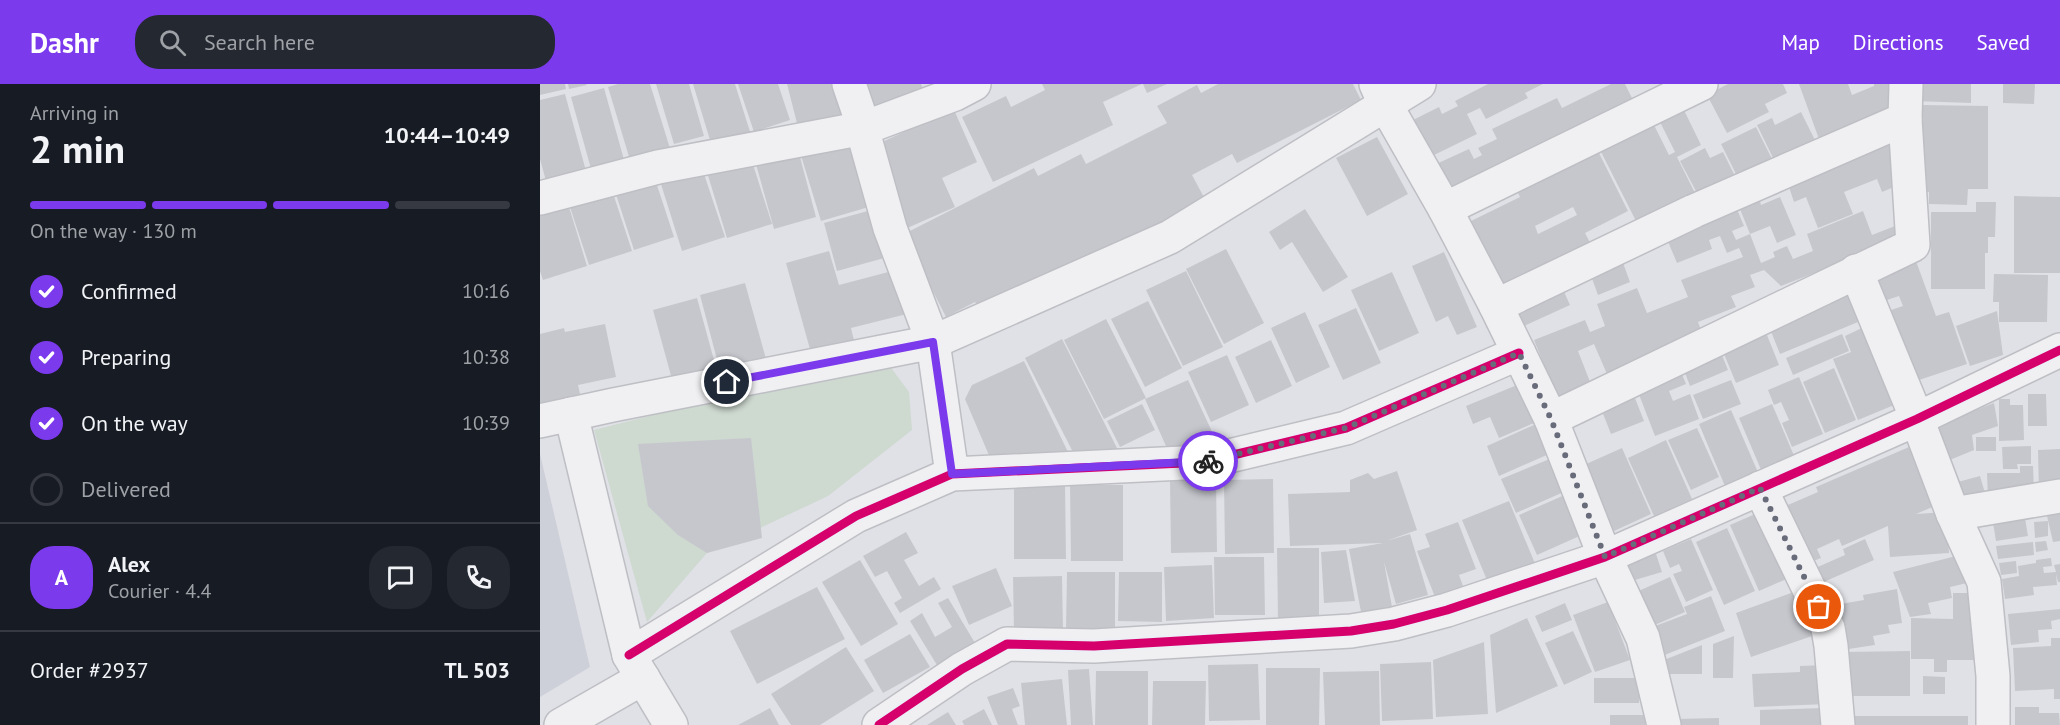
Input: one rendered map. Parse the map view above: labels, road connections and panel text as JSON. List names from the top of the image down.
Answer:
{
  "page": {
    "header": "Dashr",
    "search": "Search here",
    "nav": ["Map", "Directions", "Saved"],
    "heading": ["2 min", "Arriving in", "10:44–10:49"],
    "panel": [
      "Alex",
      "Courier · 4.4",
      "Order #2937",
      "TL 503"
    ],
    "bar": "On the way · 130 m",
    "list": [
      ["Confirmed", "10:16"],
      ["Preparing", "10:38"],
      ["On the way", "10:39"],
      "Delivered"
    ],
    "round": "A"
  }
}
